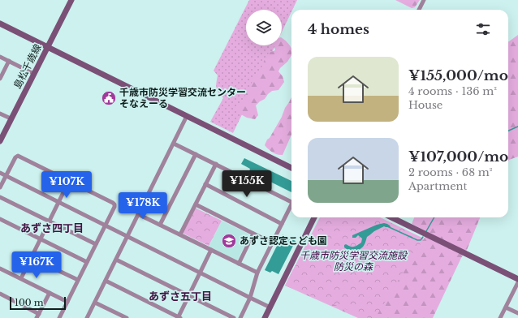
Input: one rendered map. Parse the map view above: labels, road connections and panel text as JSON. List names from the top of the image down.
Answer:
{
  "streets": {
    "street": ["島松千歳線"]
  },
  "districts": ["あずさ四丁目", "あずさ五丁目"],
  "parks": ["千歳市防災学習交流施設 防災の森"],
  "places": {
    "public building": ["千歳市防災学習交流センター そなえーる"],
    "school or university": ["あずさ認定こども園"]
  },
  "scale_bar": "100 m",
  "page": {
    "heading": "4 homes",
    "list": [
      {
        "name": "¥155,000/mo",
        "note": "4 rooms · 136 m² · House"
      },
      {
        "name": "¥107,000/mo",
        "note": "2 rooms · 68 m² · Apartment"
      }
    ],
    "price": [
      "¥155K",
      "¥107K",
      "¥178K",
      "¥167K"
    ],
    "scale": "100 m"
  }
}
